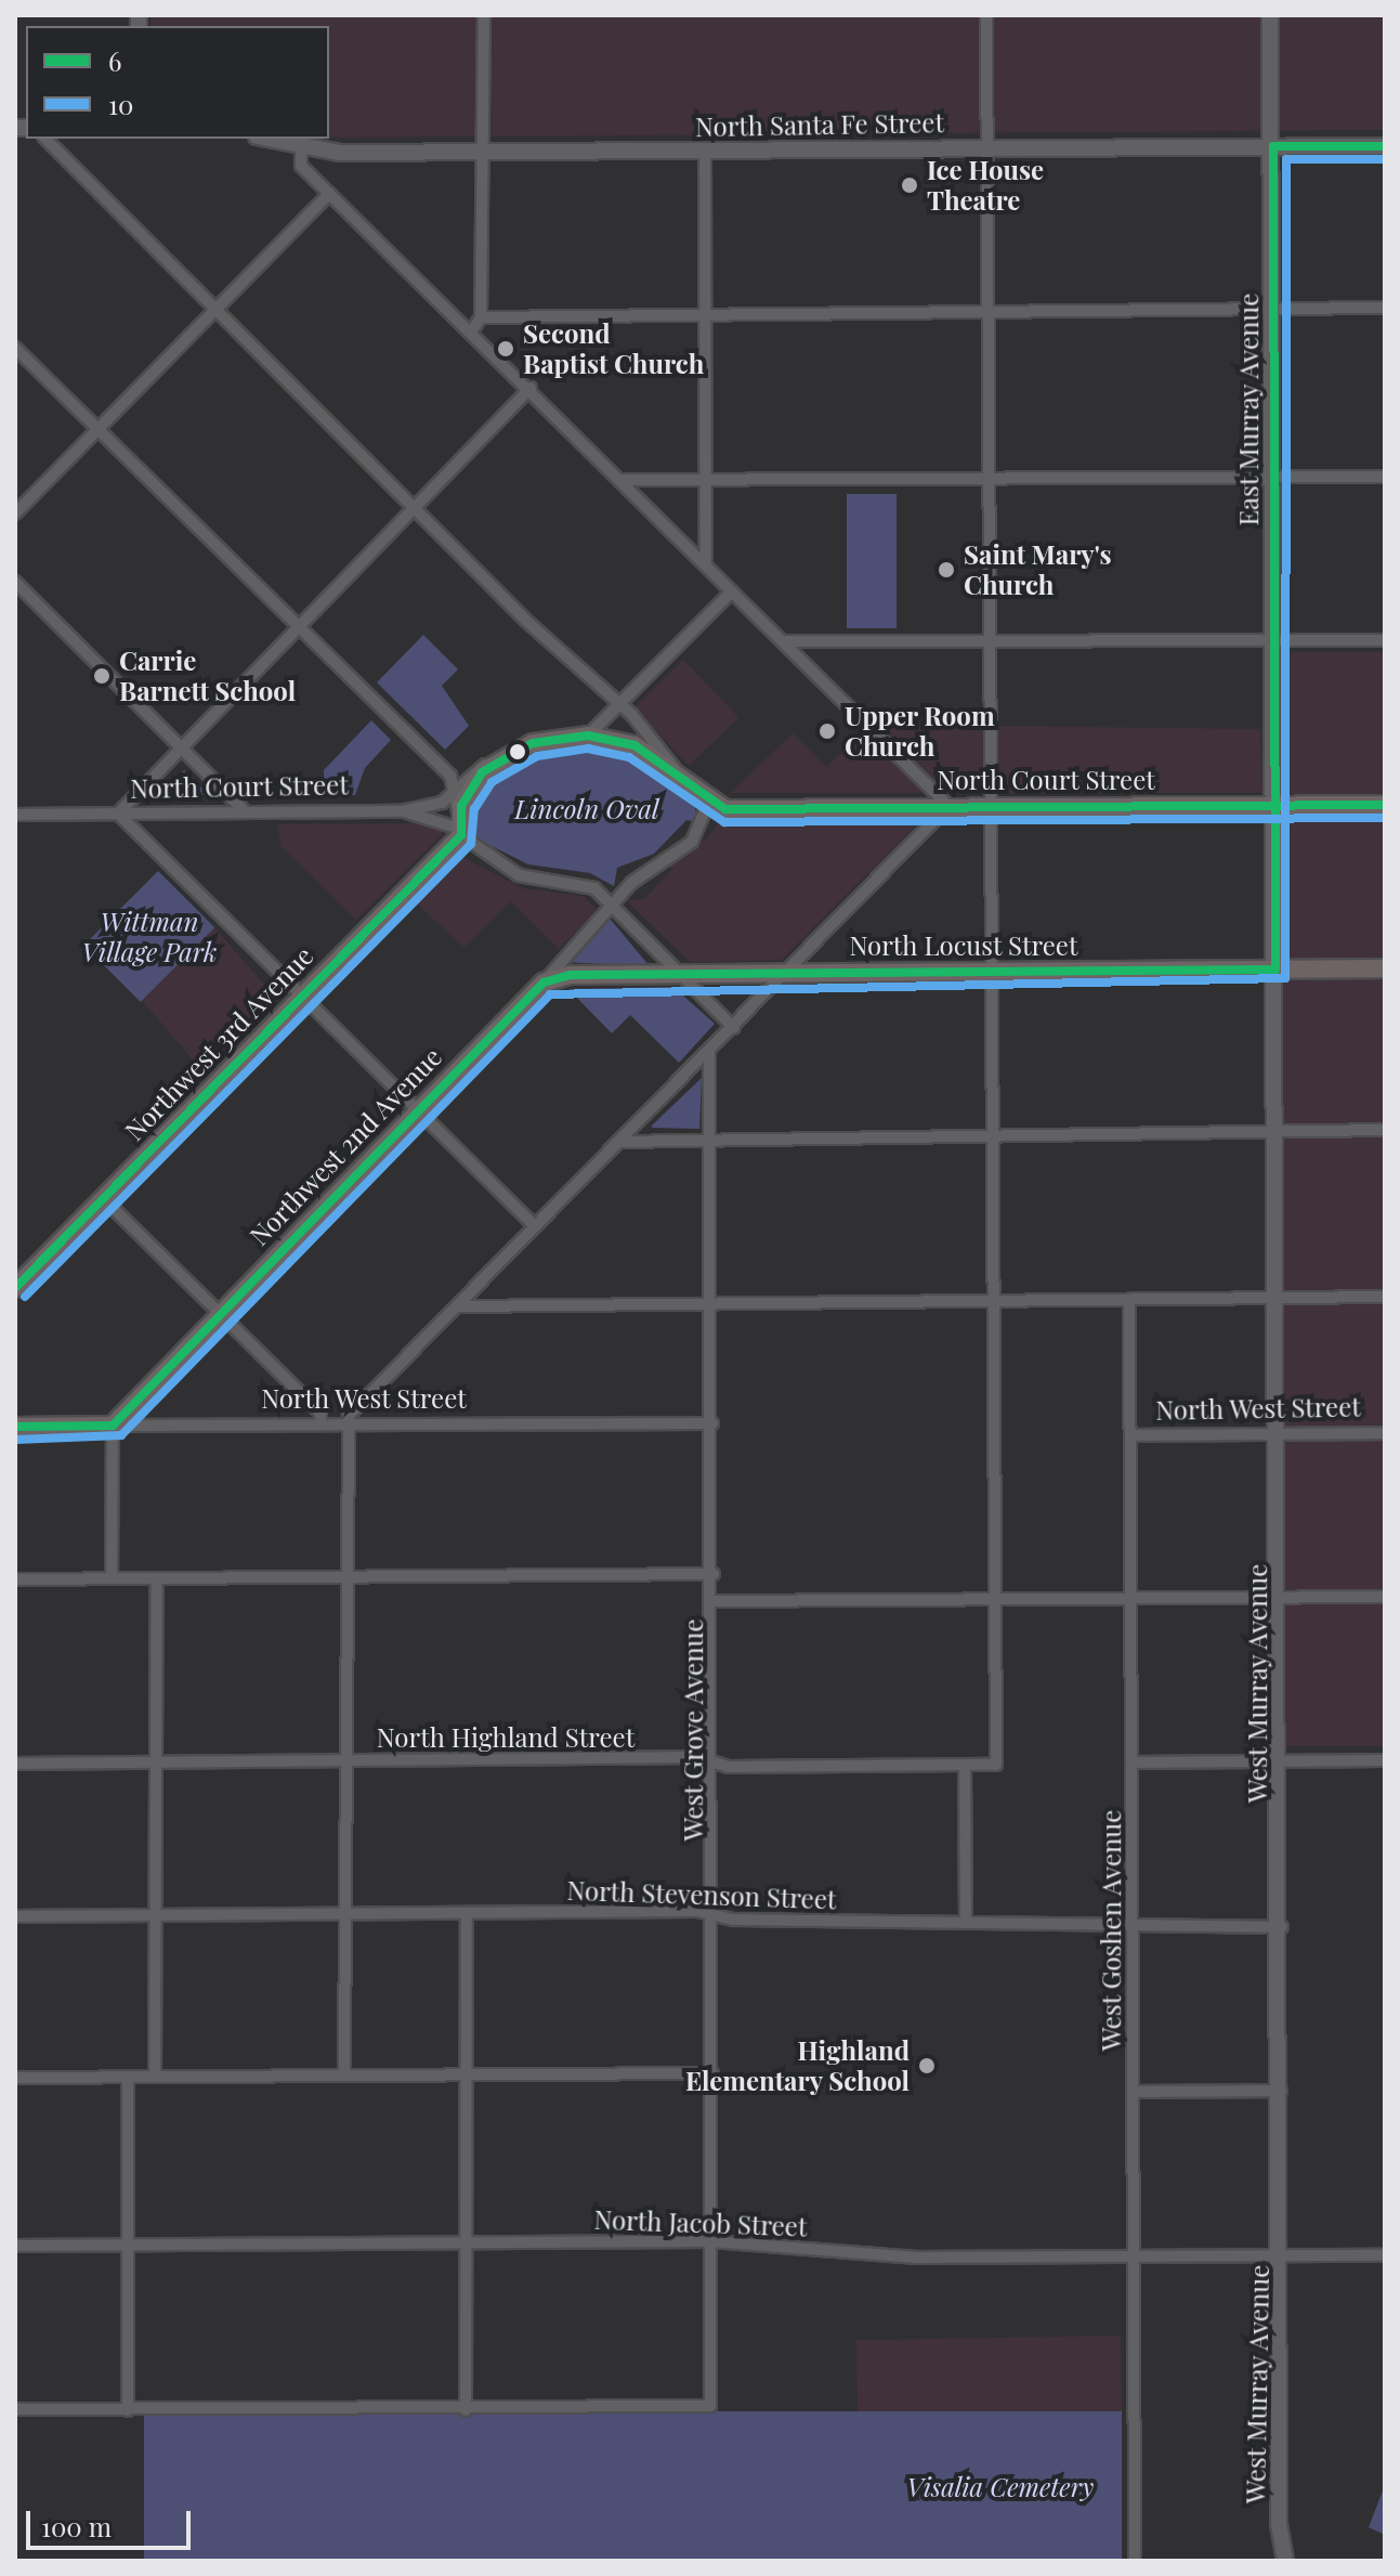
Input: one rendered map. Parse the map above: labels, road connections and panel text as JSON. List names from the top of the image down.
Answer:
{
  "streets": {
    "main road": [
      "North Court Street",
      "North Locust Street",
      "Northwest 3rd Avenue",
      "Northwest 2nd Avenue",
      "North West Street"
    ],
    "street": [
      "North Santa Fe Street",
      "East Murray Avenue",
      "West Murray Avenue",
      "West Grove Avenue",
      "North Highland Street",
      "North Stevenson Street",
      "West Goshen Avenue",
      "North Jacob Street"
    ]
  },
  "crossings": [
    ["North Santa Fe Street", "East Murray Avenue"],
    ["East Murray Avenue", "North Court Street"],
    ["East Murray Avenue", "West Murray Avenue"],
    ["North Court Street", "Northwest 3rd Avenue"],
    ["North Court Street", "Northwest 2nd Avenue"],
    ["North Court Street", "West Murray Avenue"],
    ["North Locust Street", "Northwest 2nd Avenue"],
    ["North Locust Street", "West Murray Avenue"],
    ["Northwest 3rd Avenue", "Northwest 2nd Avenue"],
    ["Northwest 2nd Avenue", "North West Street"],
    ["North West Street", "West Murray Avenue"],
    ["North West Street", "West Grove Avenue"],
    ["North West Street", "West Goshen Avenue"],
    ["West Murray Avenue", "North Stevenson Street"],
    ["West Murray Avenue", "North Jacob Street"],
    ["West Grove Avenue", "North Highland Street"],
    ["West Grove Avenue", "North Stevenson Street"],
    ["West Grove Avenue", "North Jacob Street"],
    ["North Stevenson Street", "West Goshen Avenue"],
    ["West Goshen Avenue", "North Jacob Street"]
  ],
  "parks": ["Lincoln Oval", "Wittman Village Park", "Visalia Cemetery"],
  "places": [
    "Ice House Theatre",
    "Second Baptist Church",
    "Saint Mary's Church",
    "Carrie Barnett School",
    "Upper Room Church",
    "Highland Elementary School"
  ],
  "lines": ["transit line 6", "transit line 10"],
  "legend": ["6", "10"],
  "scale_bar": "100 m"
}
